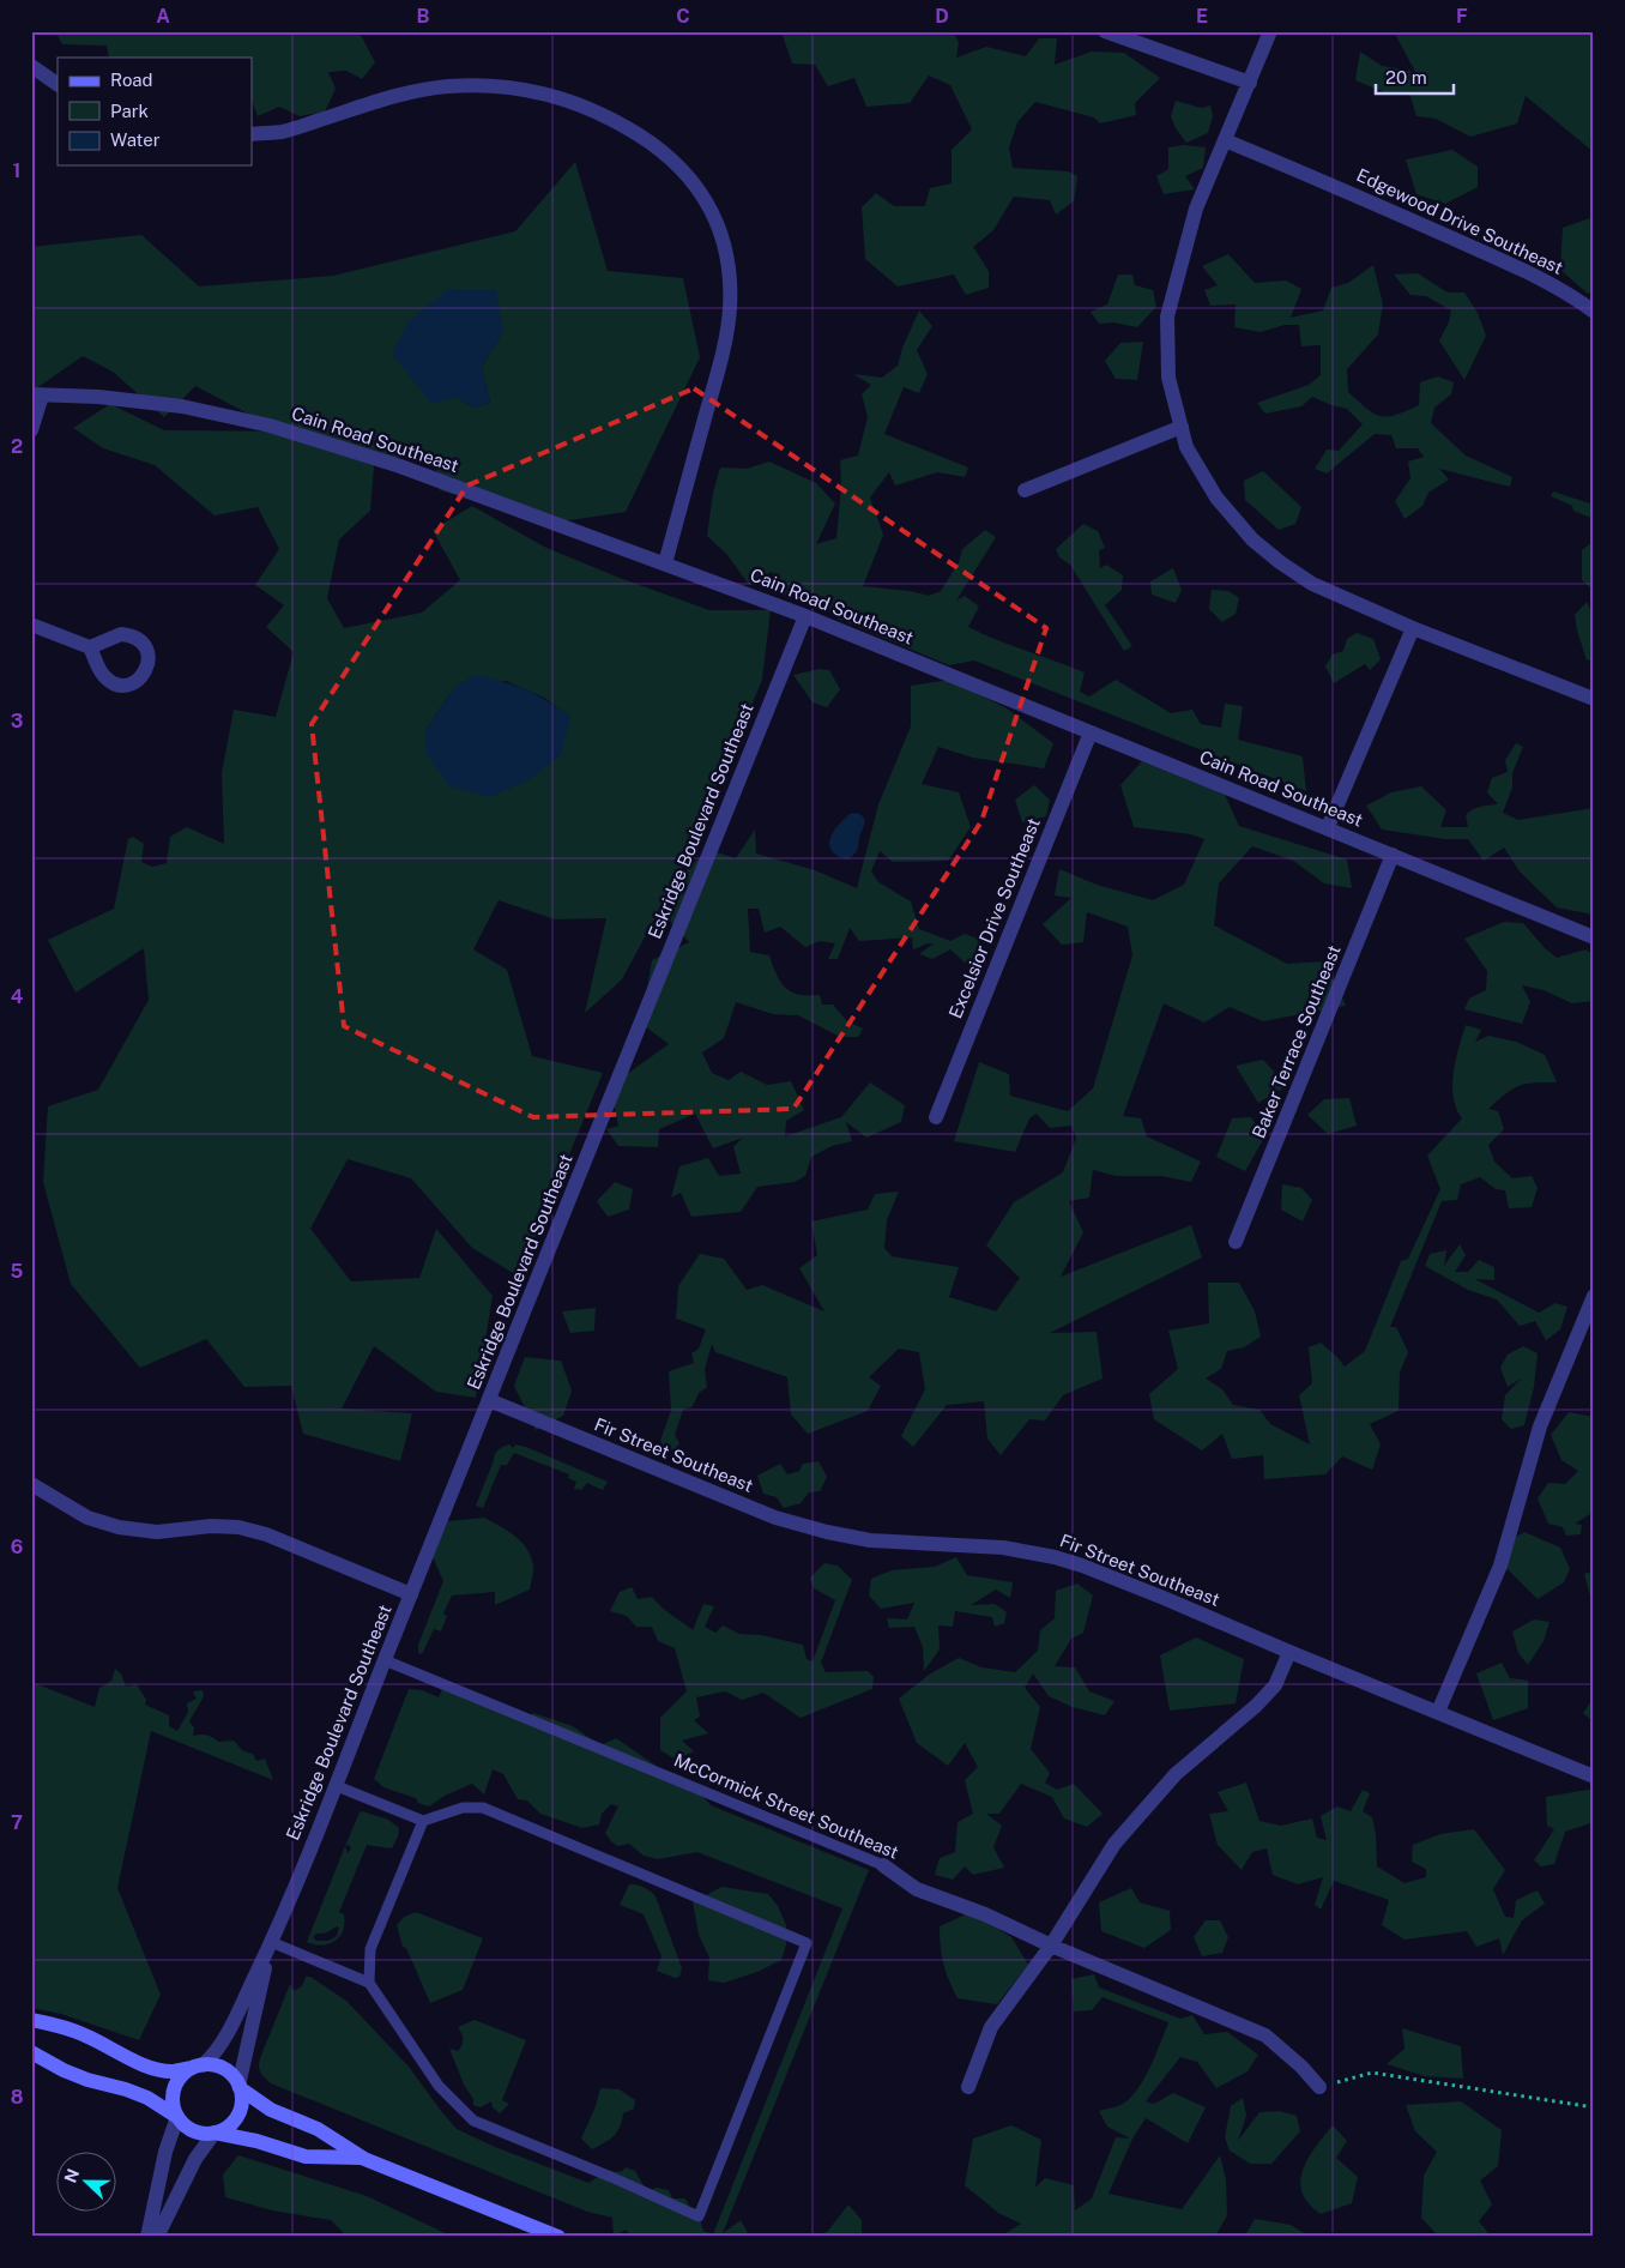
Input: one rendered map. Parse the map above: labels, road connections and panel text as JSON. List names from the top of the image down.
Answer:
{
  "streets": {
    "street": [
      "Edgewood Drive Southeast",
      "Cain Road Southeast",
      "Eskridge Boulevard Southeast",
      "Excelsior Drive Southeast",
      "Baker Terrace Southeast",
      "Fir Street Southeast",
      "McCormick Street Southeast"
    ]
  },
  "crossings": [
    ["Cain Road Southeast", "Eskridge Boulevard Southeast"],
    ["Cain Road Southeast", "Excelsior Drive Southeast"],
    ["Cain Road Southeast", "Baker Terrace Southeast"],
    ["Eskridge Boulevard Southeast", "Fir Street Southeast"],
    ["Eskridge Boulevard Southeast", "McCormick Street Southeast"]
  ],
  "legend": ["Road", "Park", "Water"],
  "scale_bar": "20 m",
  "north": "left",
  "grid": {
    "columns": [
      "A",
      "B",
      "C",
      "D",
      "E",
      "F"
    ],
    "rows": [
      "1",
      "2",
      "3",
      "4",
      "5",
      "6",
      "7",
      "8"
    ]
  }
}
